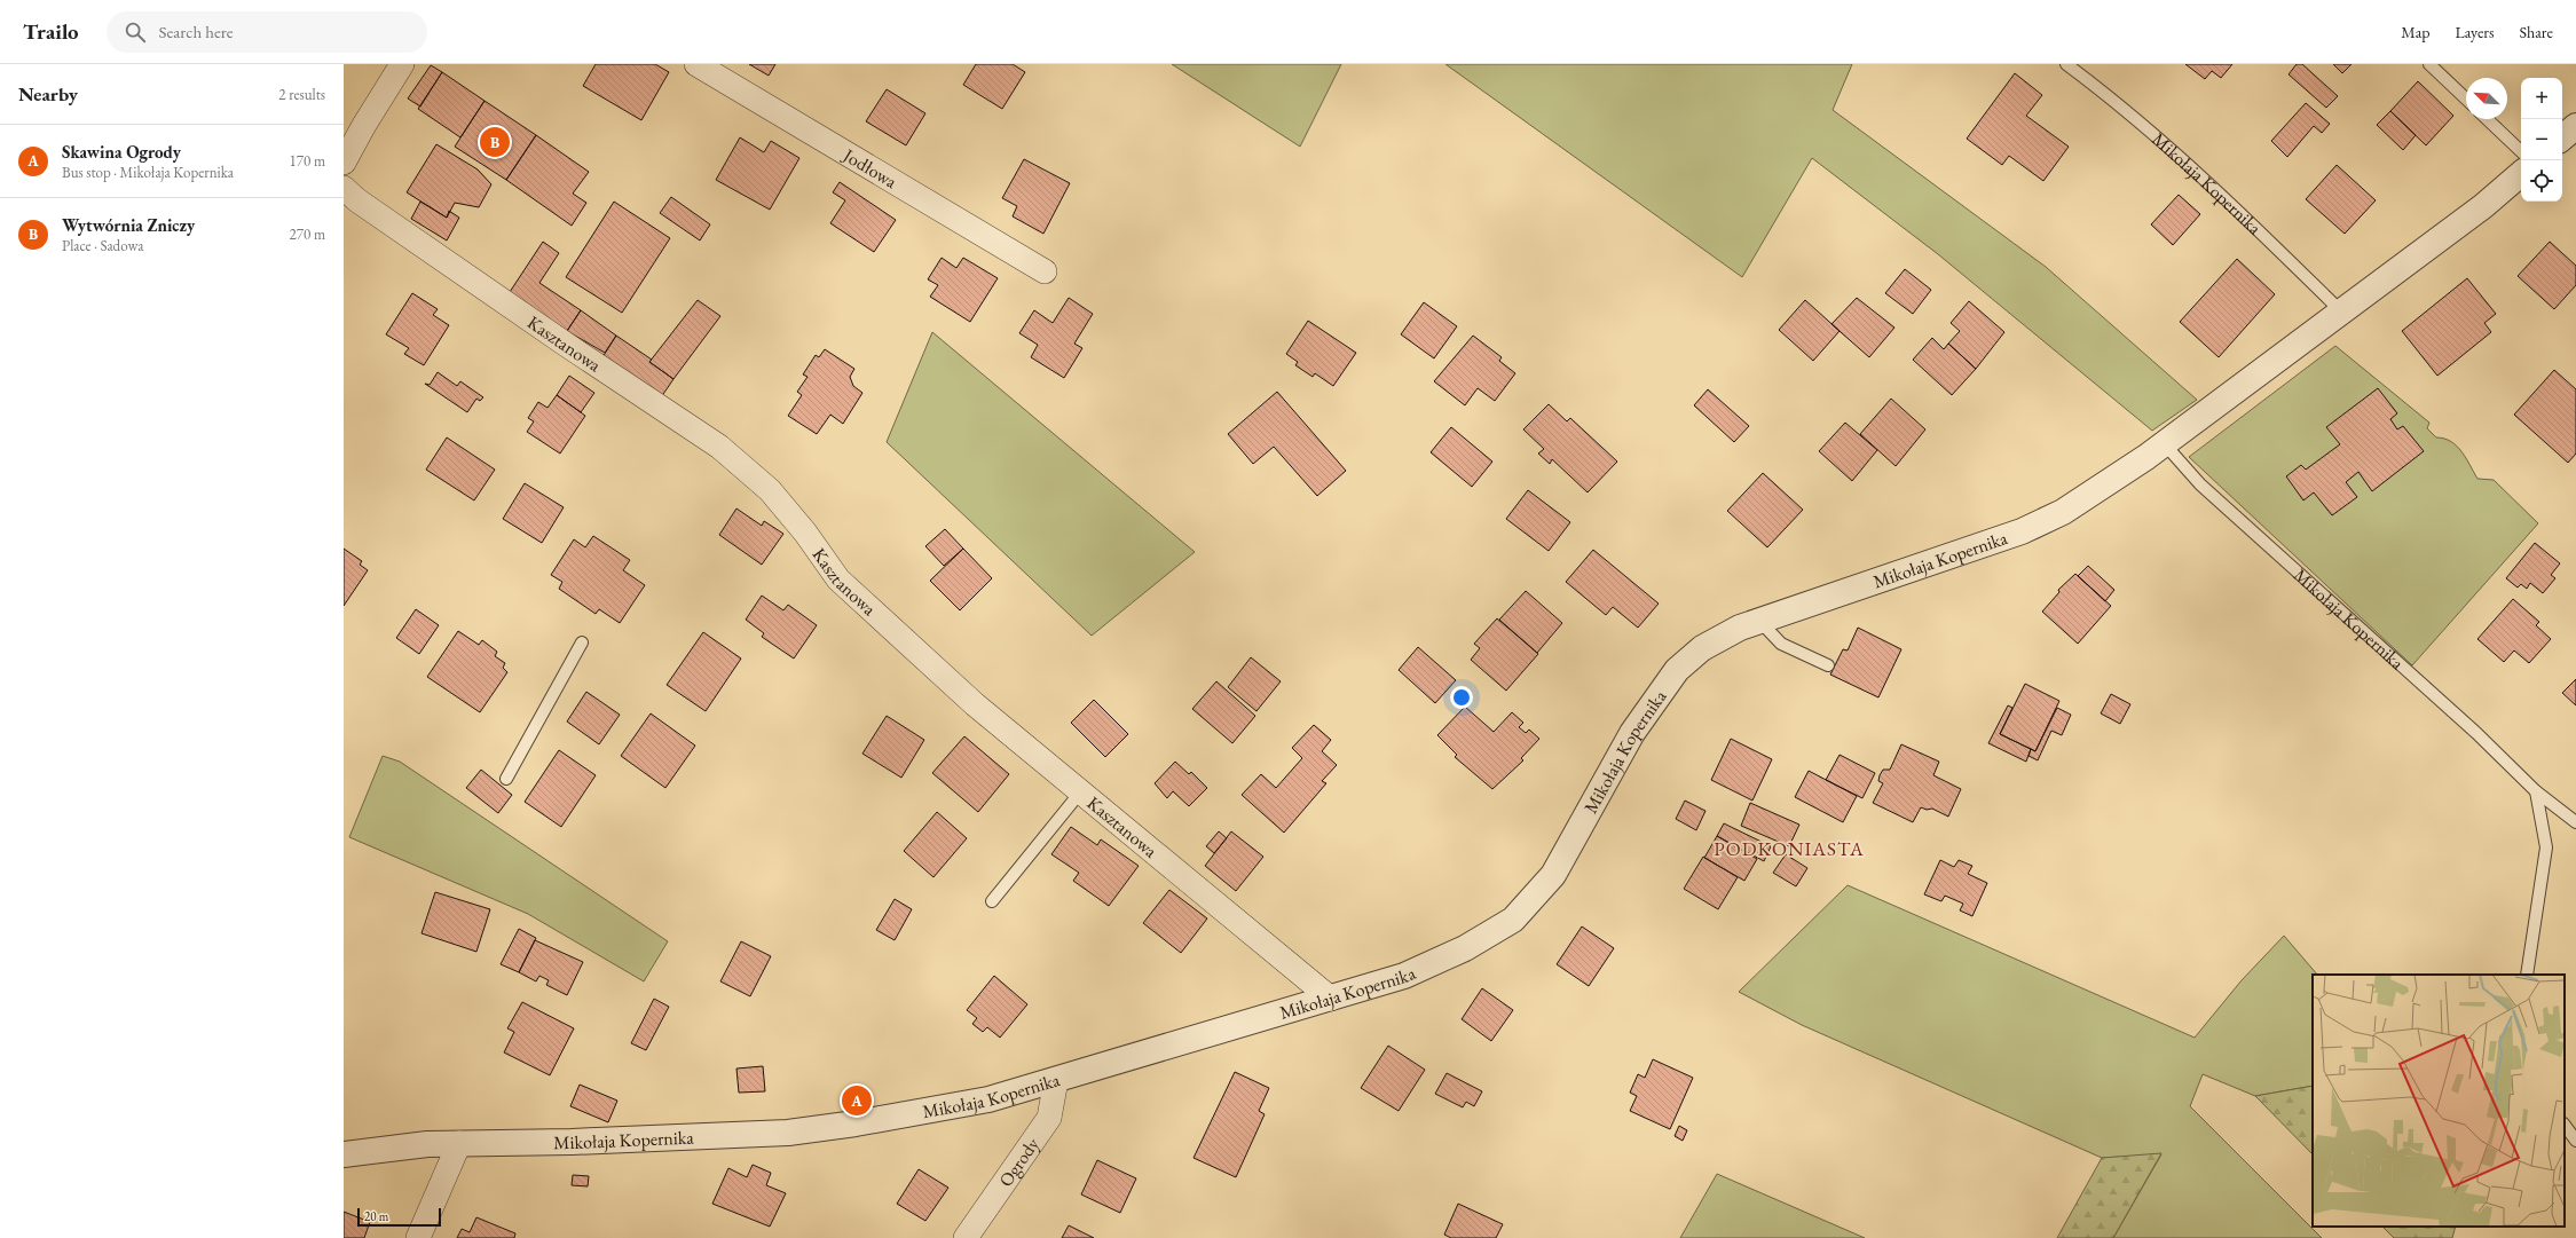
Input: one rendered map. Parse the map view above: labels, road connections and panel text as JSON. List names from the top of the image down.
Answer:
{
  "streets": {
    "street": [
      "Jodłowa",
      "Mikołaja Kopernika",
      "Kasztanowa",
      "Ogrody"
    ]
  },
  "crossings": [
    ["Mikołaja Kopernika", "Kasztanowa"],
    ["Mikołaja Kopernika", "Ogrody"]
  ],
  "districts": ["PODKONIASTA"],
  "scale_bar": "20 m",
  "north": "top left",
  "page": {
    "header": "Trailo",
    "search": "Search here",
    "nav": ["Map", "Layers", "Share"],
    "heading": ["Nearby", "2 results"],
    "map_buttons": ["+", "−"],
    "list": [
      {
        "mark": "A",
        "name": "Skawina Ogrody",
        "note": "Bus stop · Mikołaja Kopernika",
        "value": "170 m"
      },
      {
        "mark": "B",
        "name": "Wytwórnia Zniczy",
        "note": "Place · Sadowa",
        "value": "270 m"
      }
    ],
    "pins": ["B", "A"],
    "scale": "20 m"
  }
}
